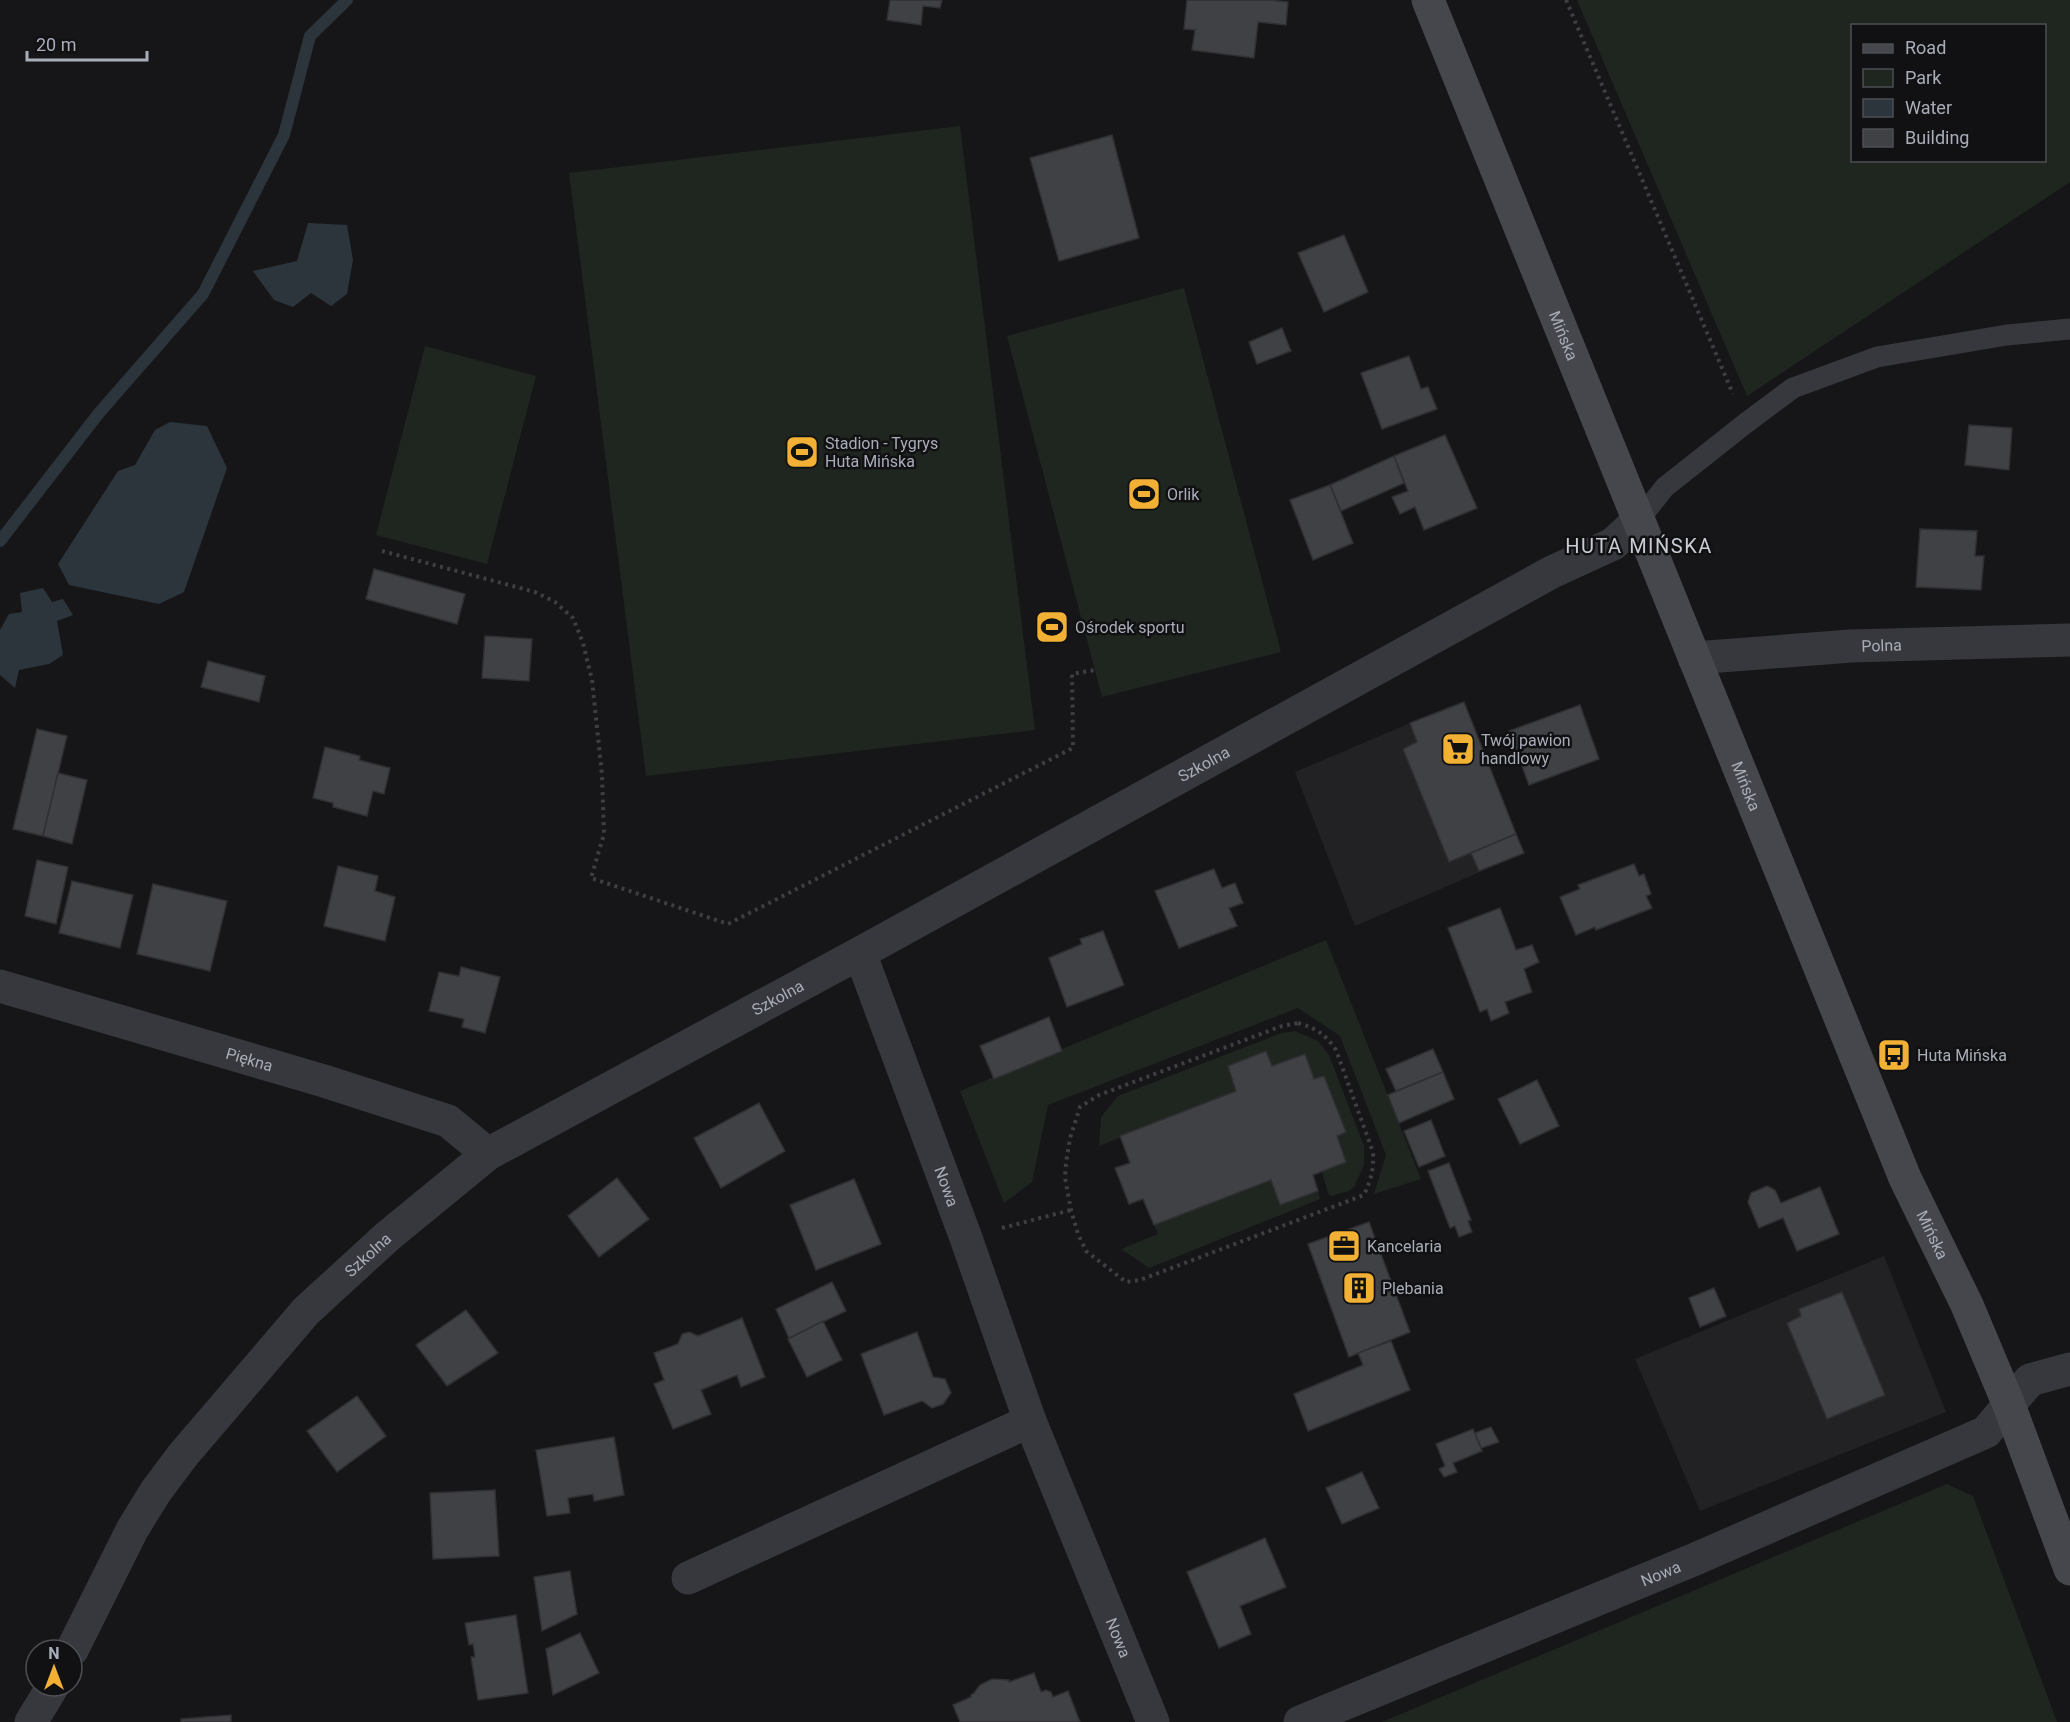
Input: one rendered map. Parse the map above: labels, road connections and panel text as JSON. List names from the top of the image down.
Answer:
{
  "streets": {
    "main road": ["Mińska"],
    "street": [
      "Polna",
      "Szkolna",
      "Piękna",
      "Nowa"
    ]
  },
  "crossings": [
    ["Mińska", "Polna"],
    ["Mińska", "Szkolna"],
    ["Mińska", "Nowa"],
    ["Szkolna", "Piękna"],
    ["Szkolna", "Nowa"]
  ],
  "districts": ["HUTA MIŃSKA"],
  "places": {
    "sports": ["Stadion - Tygrys Huta Mińska", "Orlik", "Ośrodek sportu"],
    "supermarket": ["Twój pawion handlowy"],
    "bus stop": ["Huta Mińska"],
    "office": ["Kancelaria"],
    "building": ["Plebania"]
  },
  "legend": [
    "Road",
    "Park",
    "Water",
    "Building"
  ],
  "scale_bar": "20 m",
  "north": "top"
}
